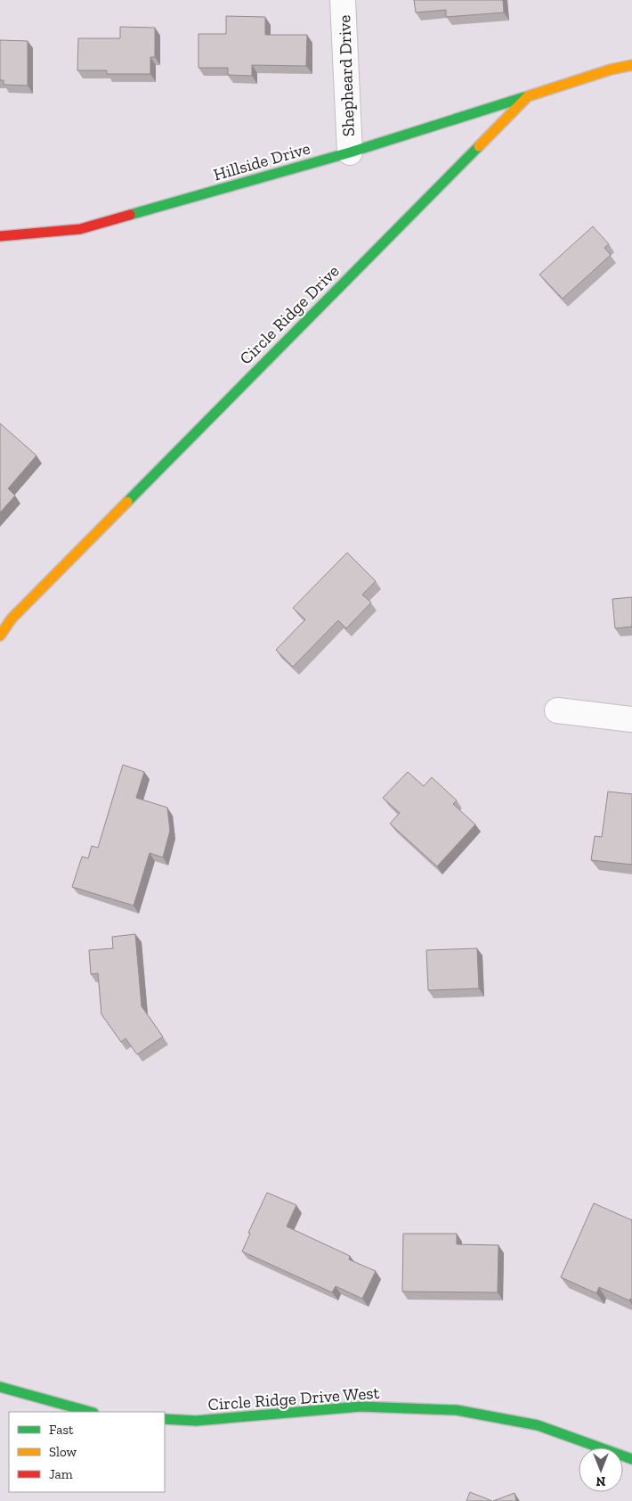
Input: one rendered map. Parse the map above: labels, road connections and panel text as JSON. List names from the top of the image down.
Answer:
{
  "streets": {
    "street": [
      "Shepheard Drive",
      "Hillside Drive",
      "Circle Ridge Drive",
      "Circle Ridge Drive West"
    ]
  },
  "crossings": [
    ["Shepheard Drive", "Hillside Drive"],
    ["Hillside Drive", "Circle Ridge Drive"]
  ],
  "legend": ["Fast", "Slow", "Jam"],
  "north": "bottom"
}
